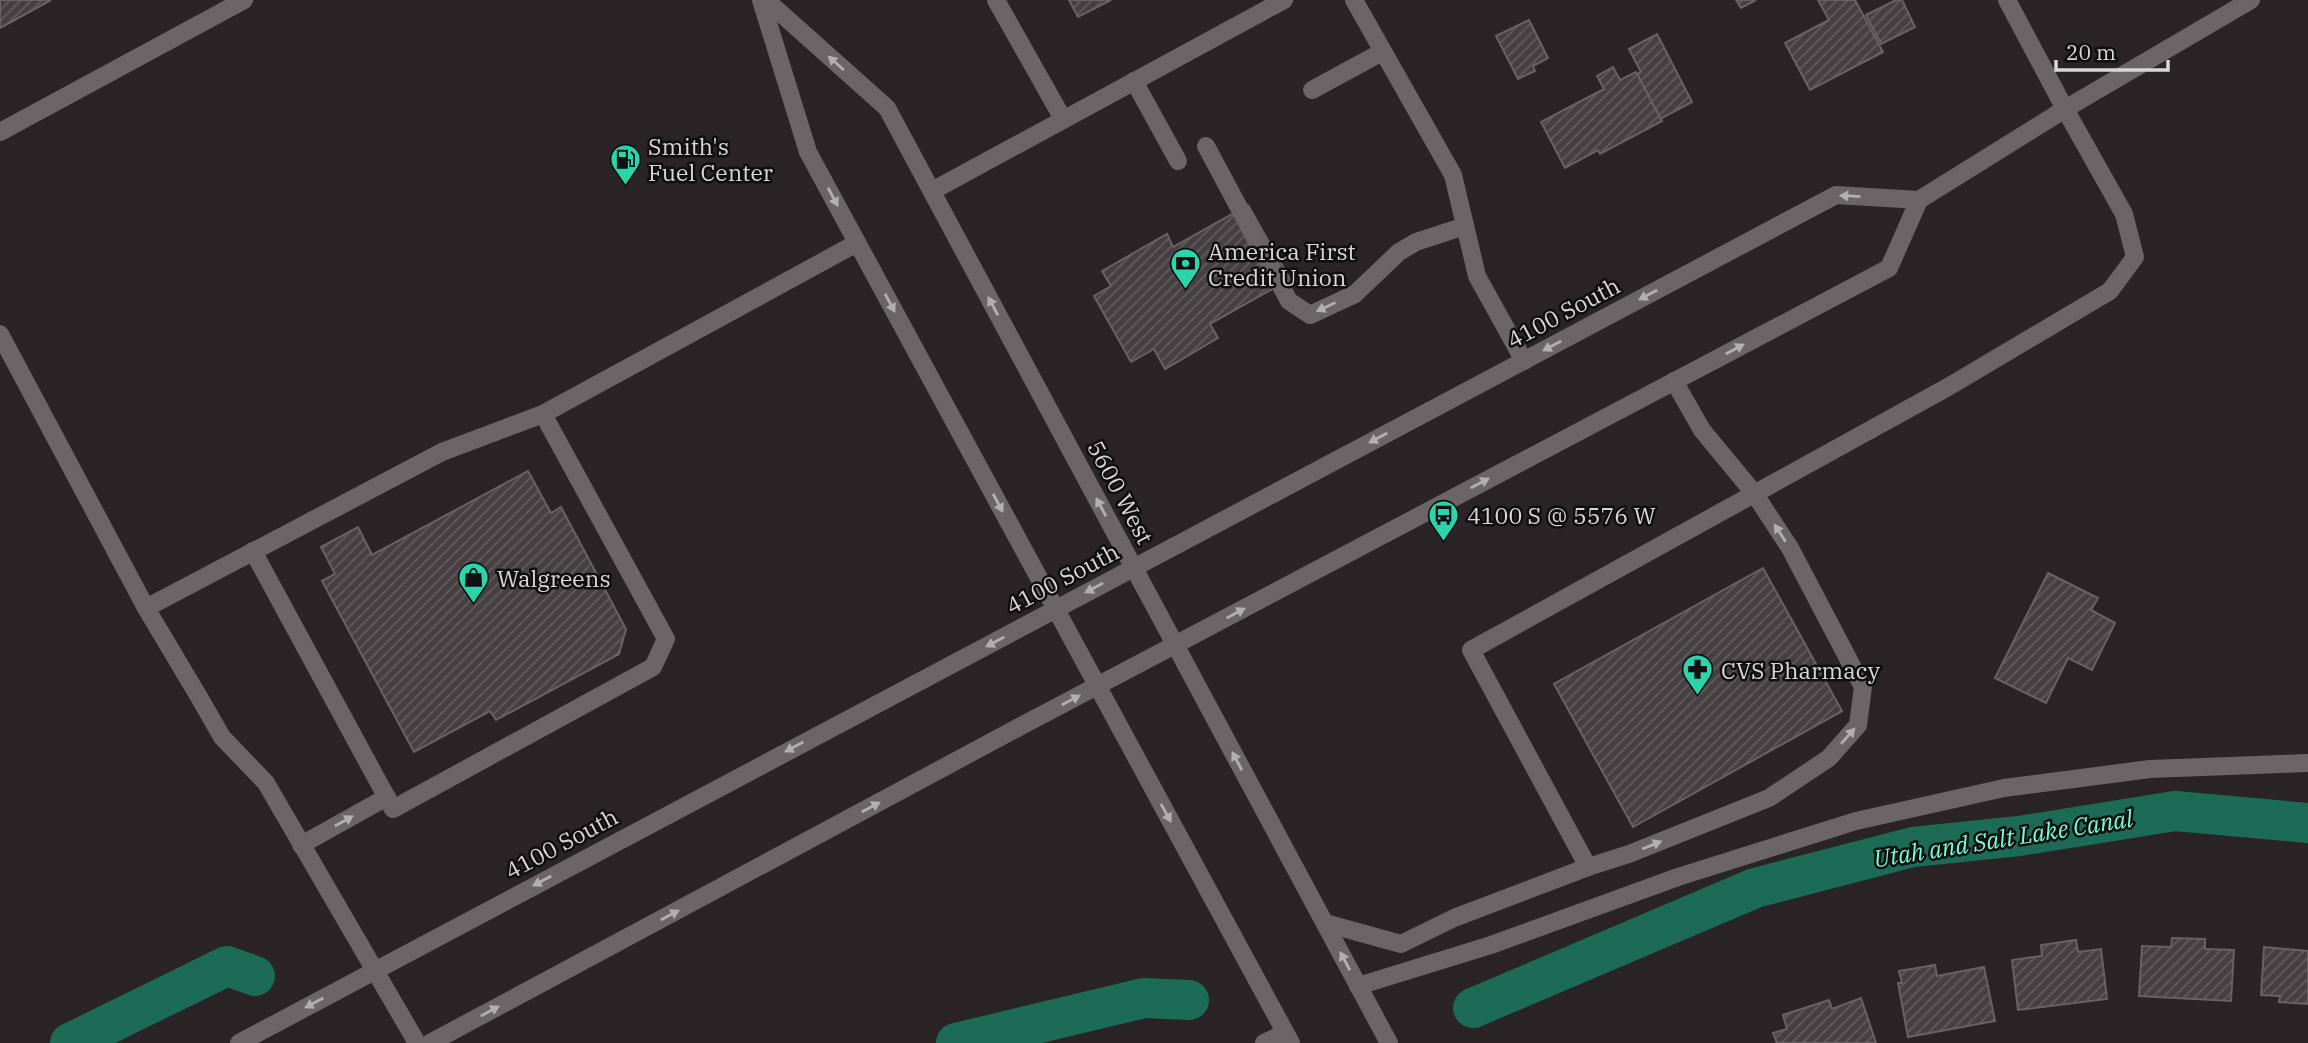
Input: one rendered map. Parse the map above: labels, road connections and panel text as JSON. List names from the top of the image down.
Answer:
{
  "streets": {
    "main road": ["4100 South", "5600 West"]
  },
  "crossings": [
    ["4100 South", "5600 West"]
  ],
  "water": ["Utah and Salt Lake Canal"],
  "places": {
    "fuel station": ["Smith's Fuel Center"],
    "bank": ["America First Credit Union"],
    "bus stop": ["4100 S @ 5576 W"],
    "shop": ["Walgreens"],
    "pharmacy": ["CVS Pharmacy"]
  },
  "scale_bar": "20 m"
}
